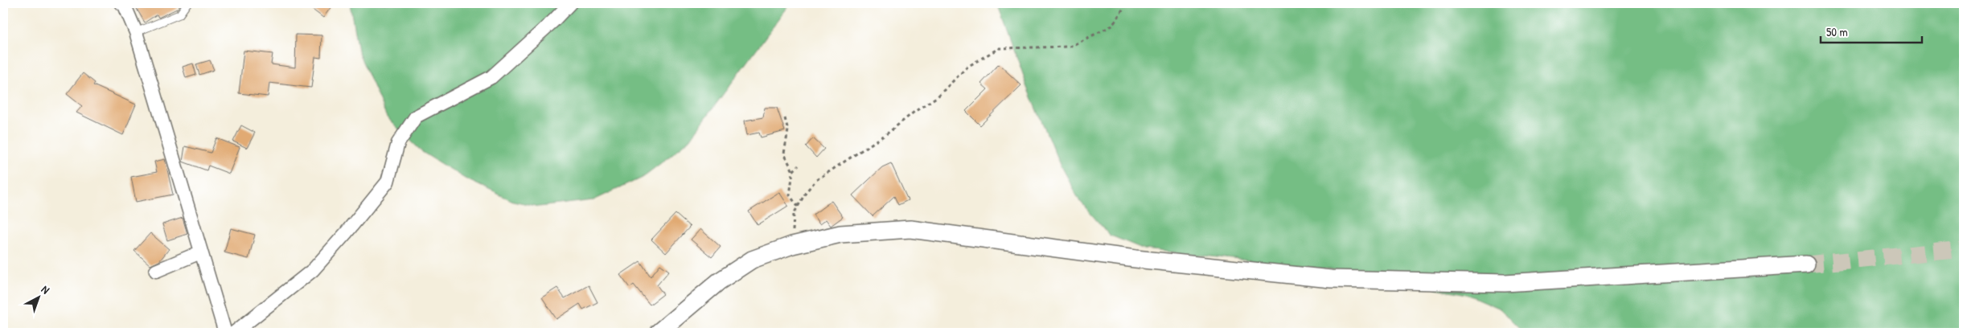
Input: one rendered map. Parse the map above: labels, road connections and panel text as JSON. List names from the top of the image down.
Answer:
{
  "scale_bar": "50 m",
  "north": "top right"
}
